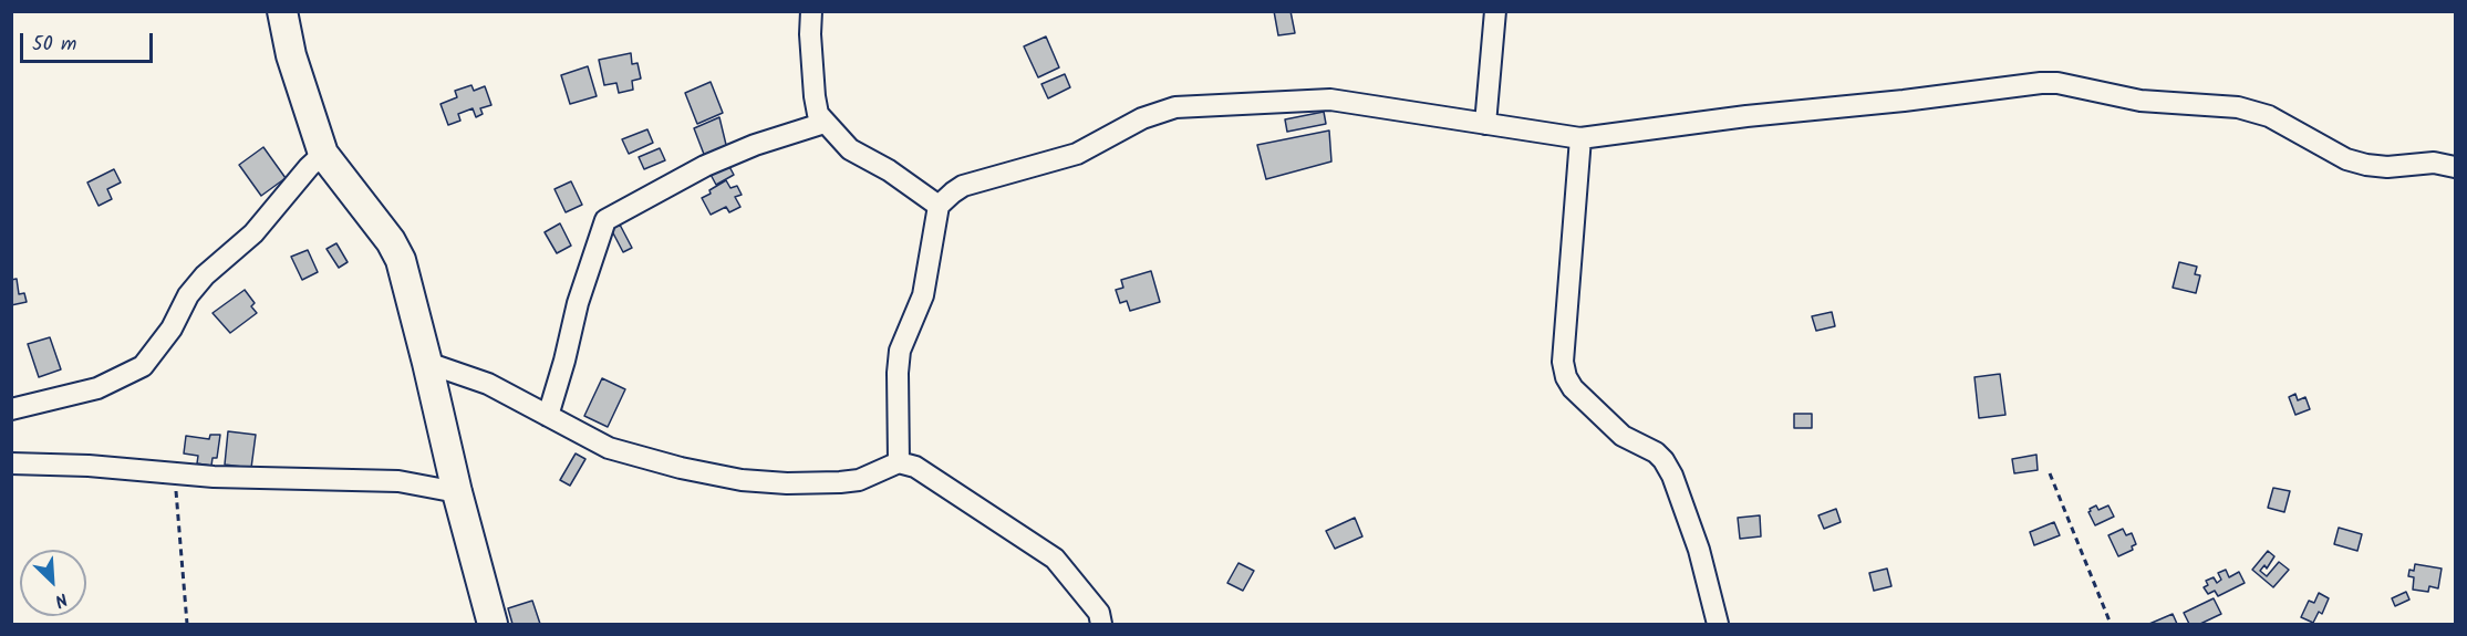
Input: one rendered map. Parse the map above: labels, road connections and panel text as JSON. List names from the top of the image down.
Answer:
{
  "scale_bar": "50 m",
  "north": "bottom right"
}
